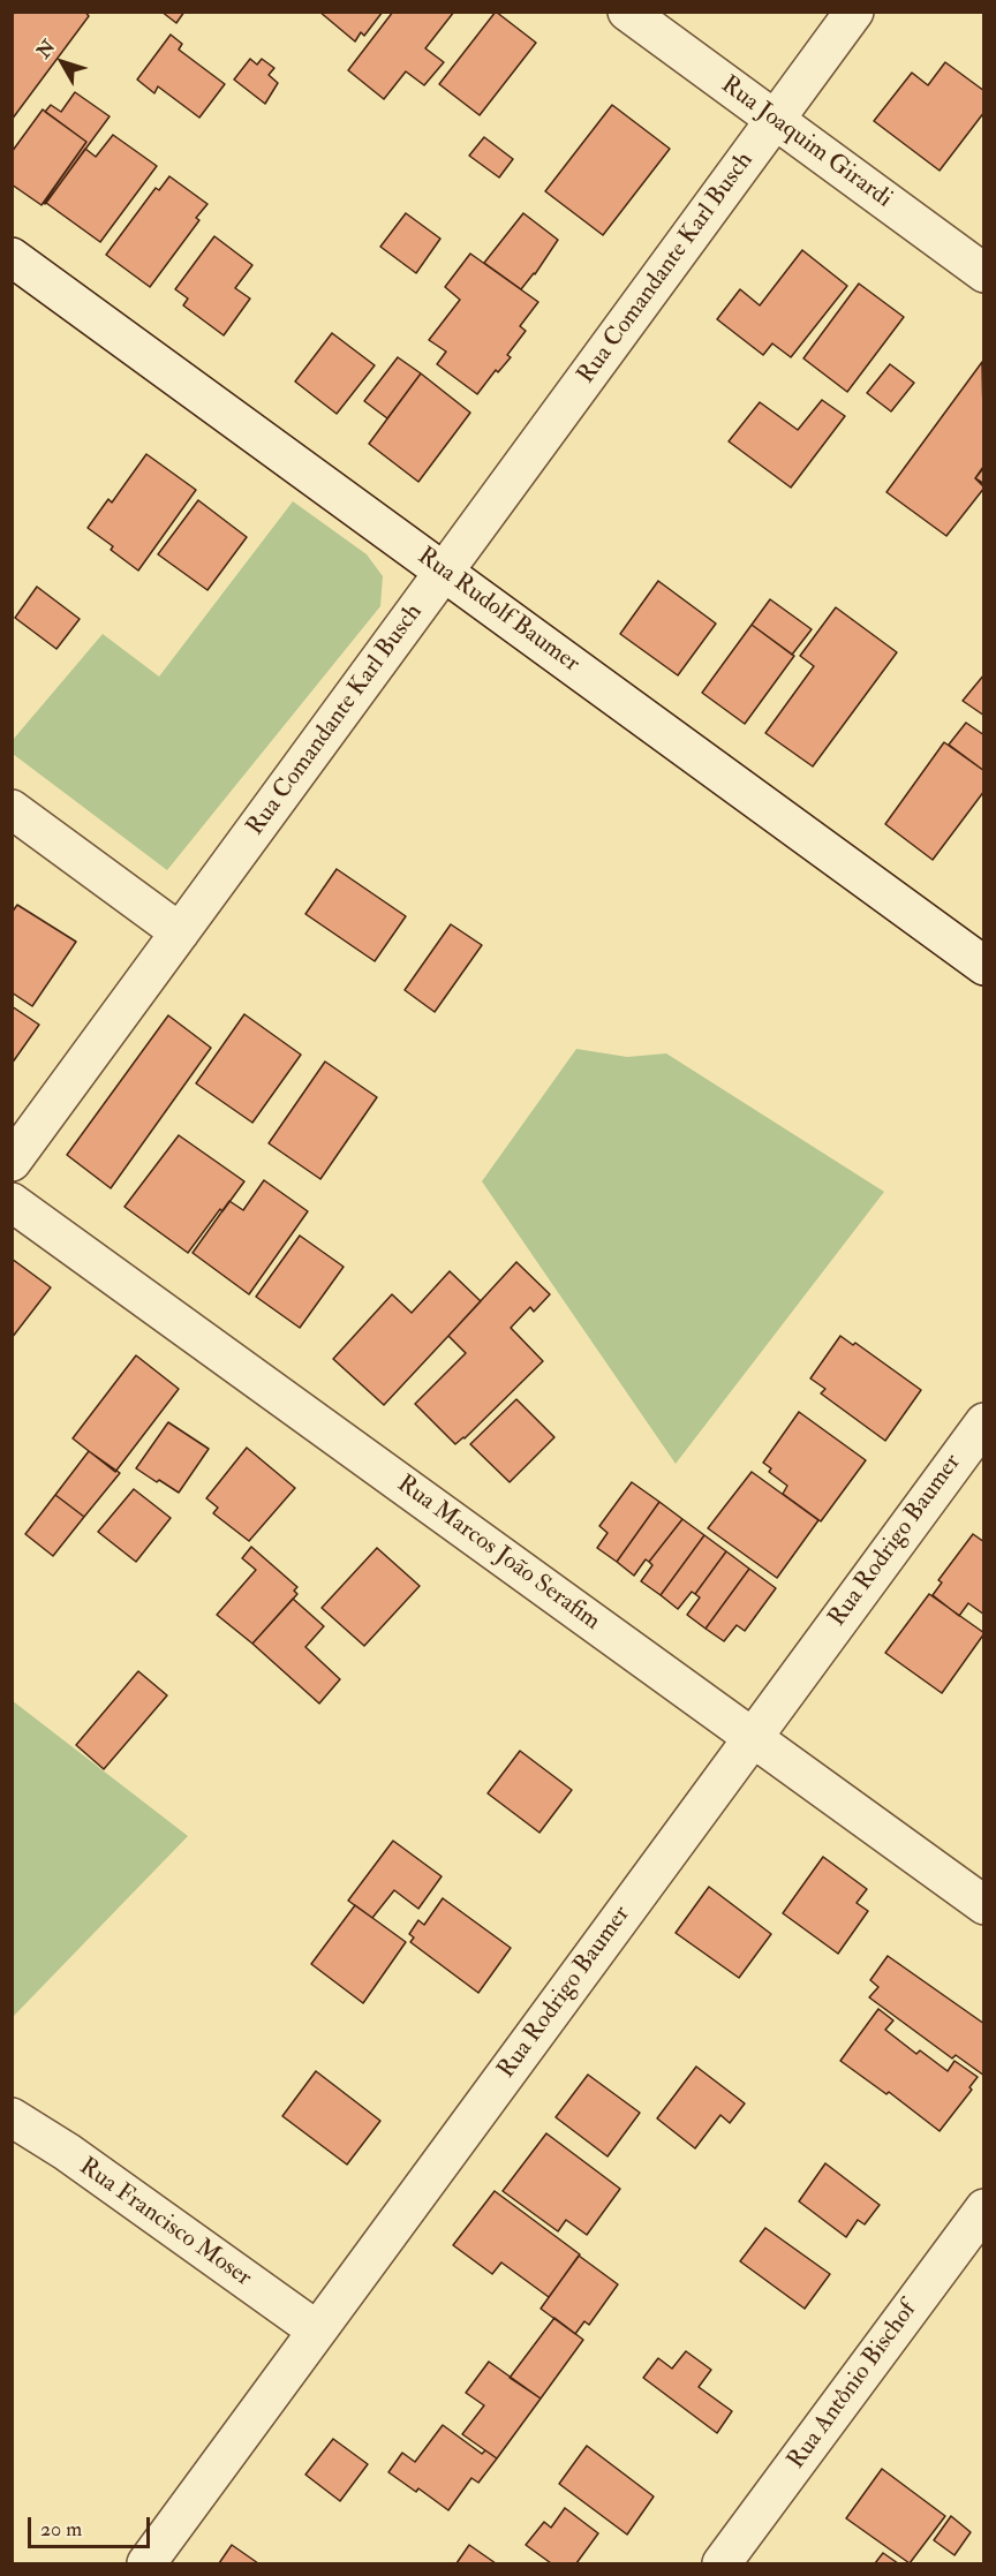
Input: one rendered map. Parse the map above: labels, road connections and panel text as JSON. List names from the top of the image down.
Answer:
{
  "streets": {
    "street": [
      "Rua Joaquim Girardi",
      "Rua Comandante Karl Busch",
      "Rua Rudolf Baumer",
      "Rua Rodrigo Baumer",
      "Rua Marcos João Serafim",
      "Rua Francisco Moser",
      "Rua Antônio Bischof"
    ]
  },
  "crossings": [
    ["Rua Joaquim Girardi", "Rua Comandante Karl Busch"],
    ["Rua Comandante Karl Busch", "Rua Rudolf Baumer"],
    ["Rua Rodrigo Baumer", "Rua Marcos João Serafim"],
    ["Rua Rodrigo Baumer", "Rua Francisco Moser"]
  ],
  "scale_bar": "20 m",
  "north": "top left"
}
